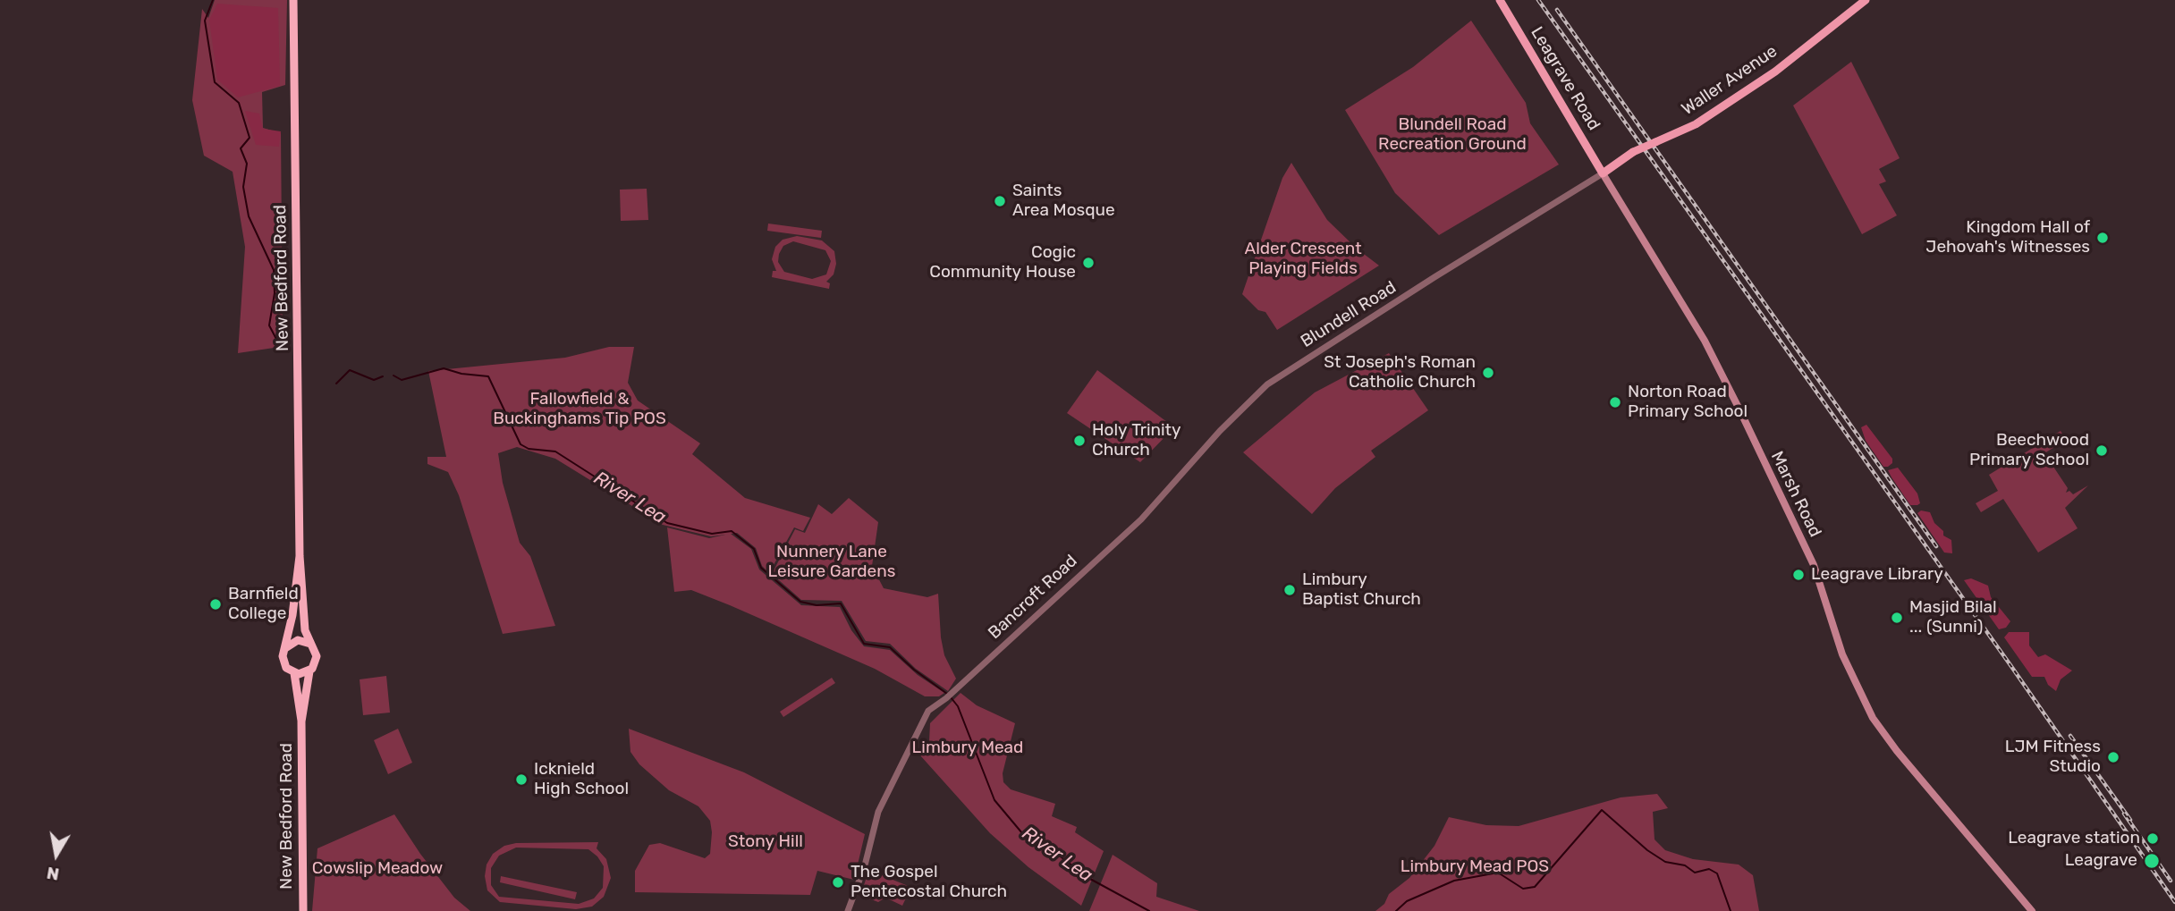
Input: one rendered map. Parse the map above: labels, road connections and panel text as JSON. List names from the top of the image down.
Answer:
{
  "streets": {
    "highway": ["New Bedford Road"],
    "main road": ["Leagrave Road", "Waller Avenue", "Marsh Road"],
    "street": ["Blundell Road", "Bancroft Road"]
  },
  "crossings": [
    ["Leagrave Road", "Waller Avenue"],
    ["Leagrave Road", "Blundell Road"],
    ["Leagrave Road", "Marsh Road"],
    ["Waller Avenue", "Blundell Road"],
    ["Waller Avenue", "Marsh Road"],
    ["Blundell Road", "Marsh Road"],
    ["Blundell Road", "Bancroft Road"]
  ],
  "water": ["River Lea"],
  "parks": [
    "Blundell Road Recreation Ground",
    "Alder Crescent Playing Fields",
    "Fallowfield & Buckinghams Tip POS",
    "Nunnery Lane Leisure Gardens",
    "Limbury Mead",
    "Stony Hill",
    "Limbury Mead POS",
    "Cowslip Meadow"
  ],
  "places": [
    "Saints Area Mosque",
    "Kingdom Hall of Jehovah's Witnesses",
    "Cogic Community House",
    "St Joseph's Roman Catholic Church",
    "Norton Road Primary School",
    "Holy Trinity Church",
    "Beechwood Primary School",
    "Leagrave Library",
    "Limbury Baptist Church",
    "Barnfield College",
    "Masjid Bilal ... (Sunni)",
    "LJM Fitness Studio",
    "Icknield High School",
    "Leagrave station",
    "Leagrave",
    "The Gospel Pentecostal Church"
  ],
  "north": "bottom"
}
